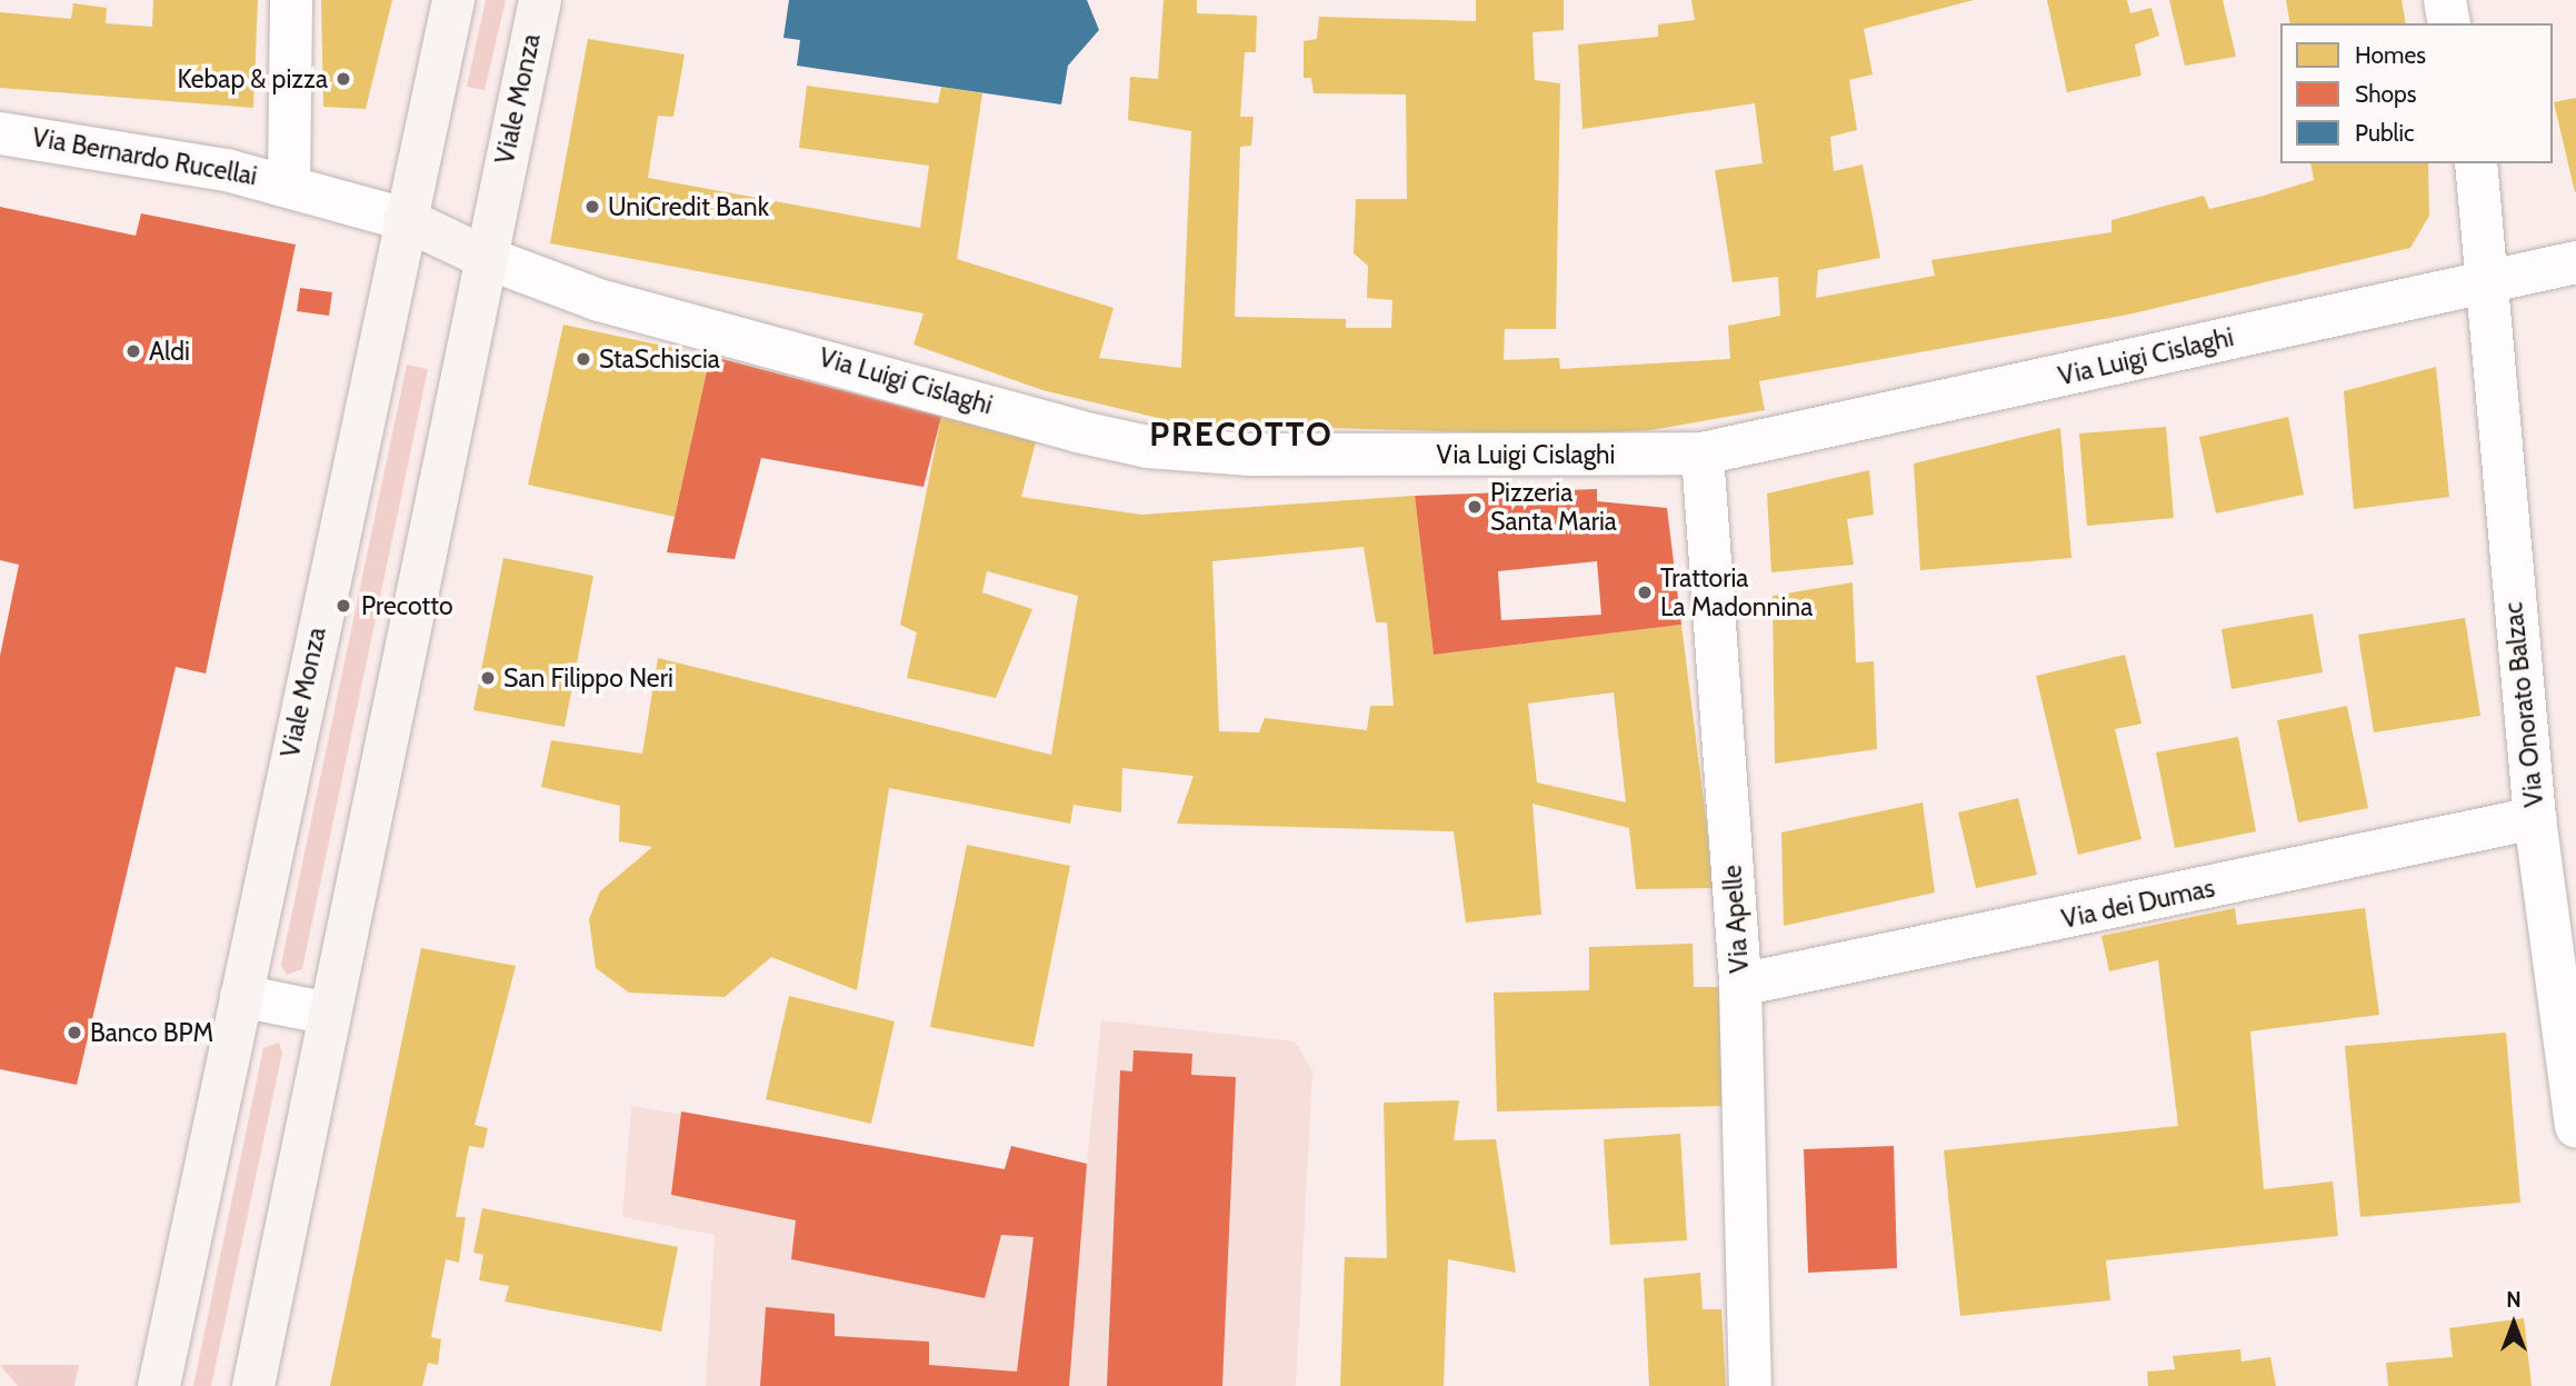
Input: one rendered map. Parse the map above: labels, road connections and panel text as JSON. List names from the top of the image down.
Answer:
{
  "streets": {
    "main road": ["Viale Monza"],
    "street": [
      "Via Bernardo Rucellai",
      "Via Luigi Cislaghi",
      "Via Onorato Balzac",
      "Via dei Dumas",
      "Via Apelle"
    ]
  },
  "crossings": [
    ["Viale Monza", "Via Bernardo Rucellai"],
    ["Viale Monza", "Via Luigi Cislaghi"],
    ["Via Luigi Cislaghi", "Via Onorato Balzac"],
    ["Via Luigi Cislaghi", "Via Apelle"],
    ["Via Onorato Balzac", "Via dei Dumas"],
    ["Via dei Dumas", "Via Apelle"]
  ],
  "districts": ["PRECOTTO"],
  "places": [
    "Kebap & pizza",
    "UniCredit Bank",
    "Aldi",
    "StaSchiscia",
    "Pizzeria Santa Maria",
    "Trattoria La Madonnina",
    "Precotto",
    "San Filippo Neri",
    "Banco BPM"
  ],
  "legend": ["Homes", "Shops", "Public"],
  "north": "top"
}
